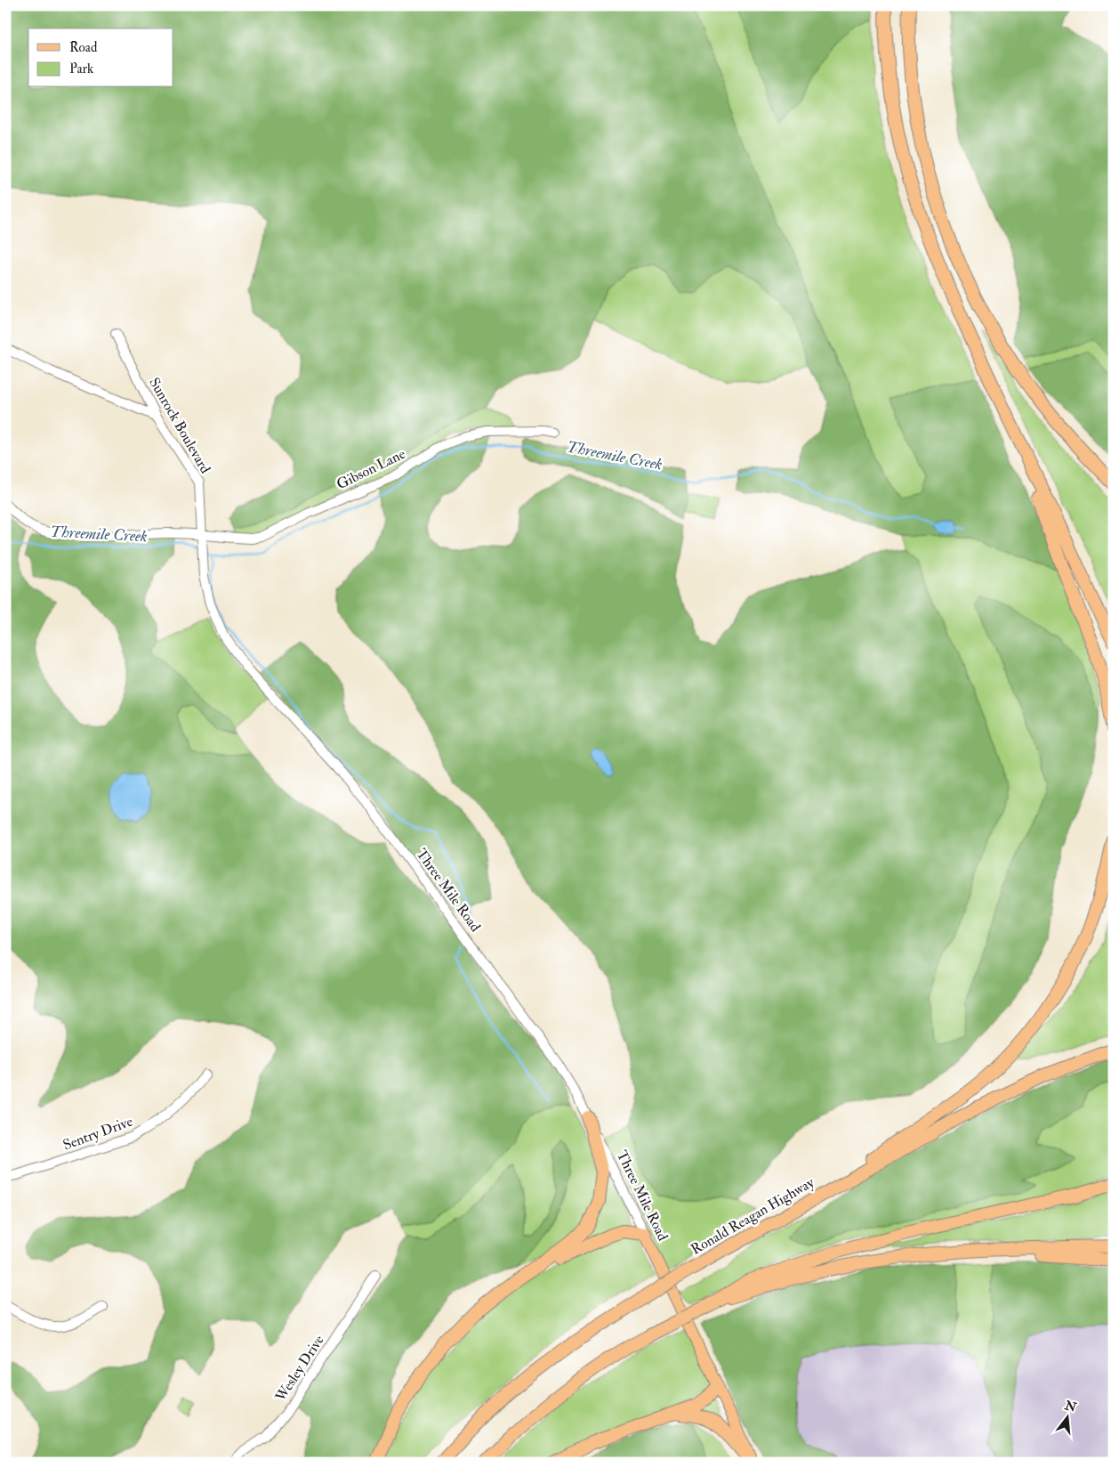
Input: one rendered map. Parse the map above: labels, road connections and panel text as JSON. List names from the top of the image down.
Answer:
{
  "streets": {
    "highway": ["Ronald Reagan Highway"],
    "main road": ["Three Mile Road"],
    "street": [
      "Sunrock Boulevard",
      "Gibson Lane",
      "Sentry Drive",
      "Wesley Drive"
    ]
  },
  "crossings": [
    ["Sunrock Boulevard", "Gibson Lane"],
    ["Sunrock Boulevard", "Three Mile Road"],
    ["Gibson Lane", "Three Mile Road"]
  ],
  "water": ["Threemile Creek"],
  "legend": ["Road", "Park"],
  "north": "top"
}
